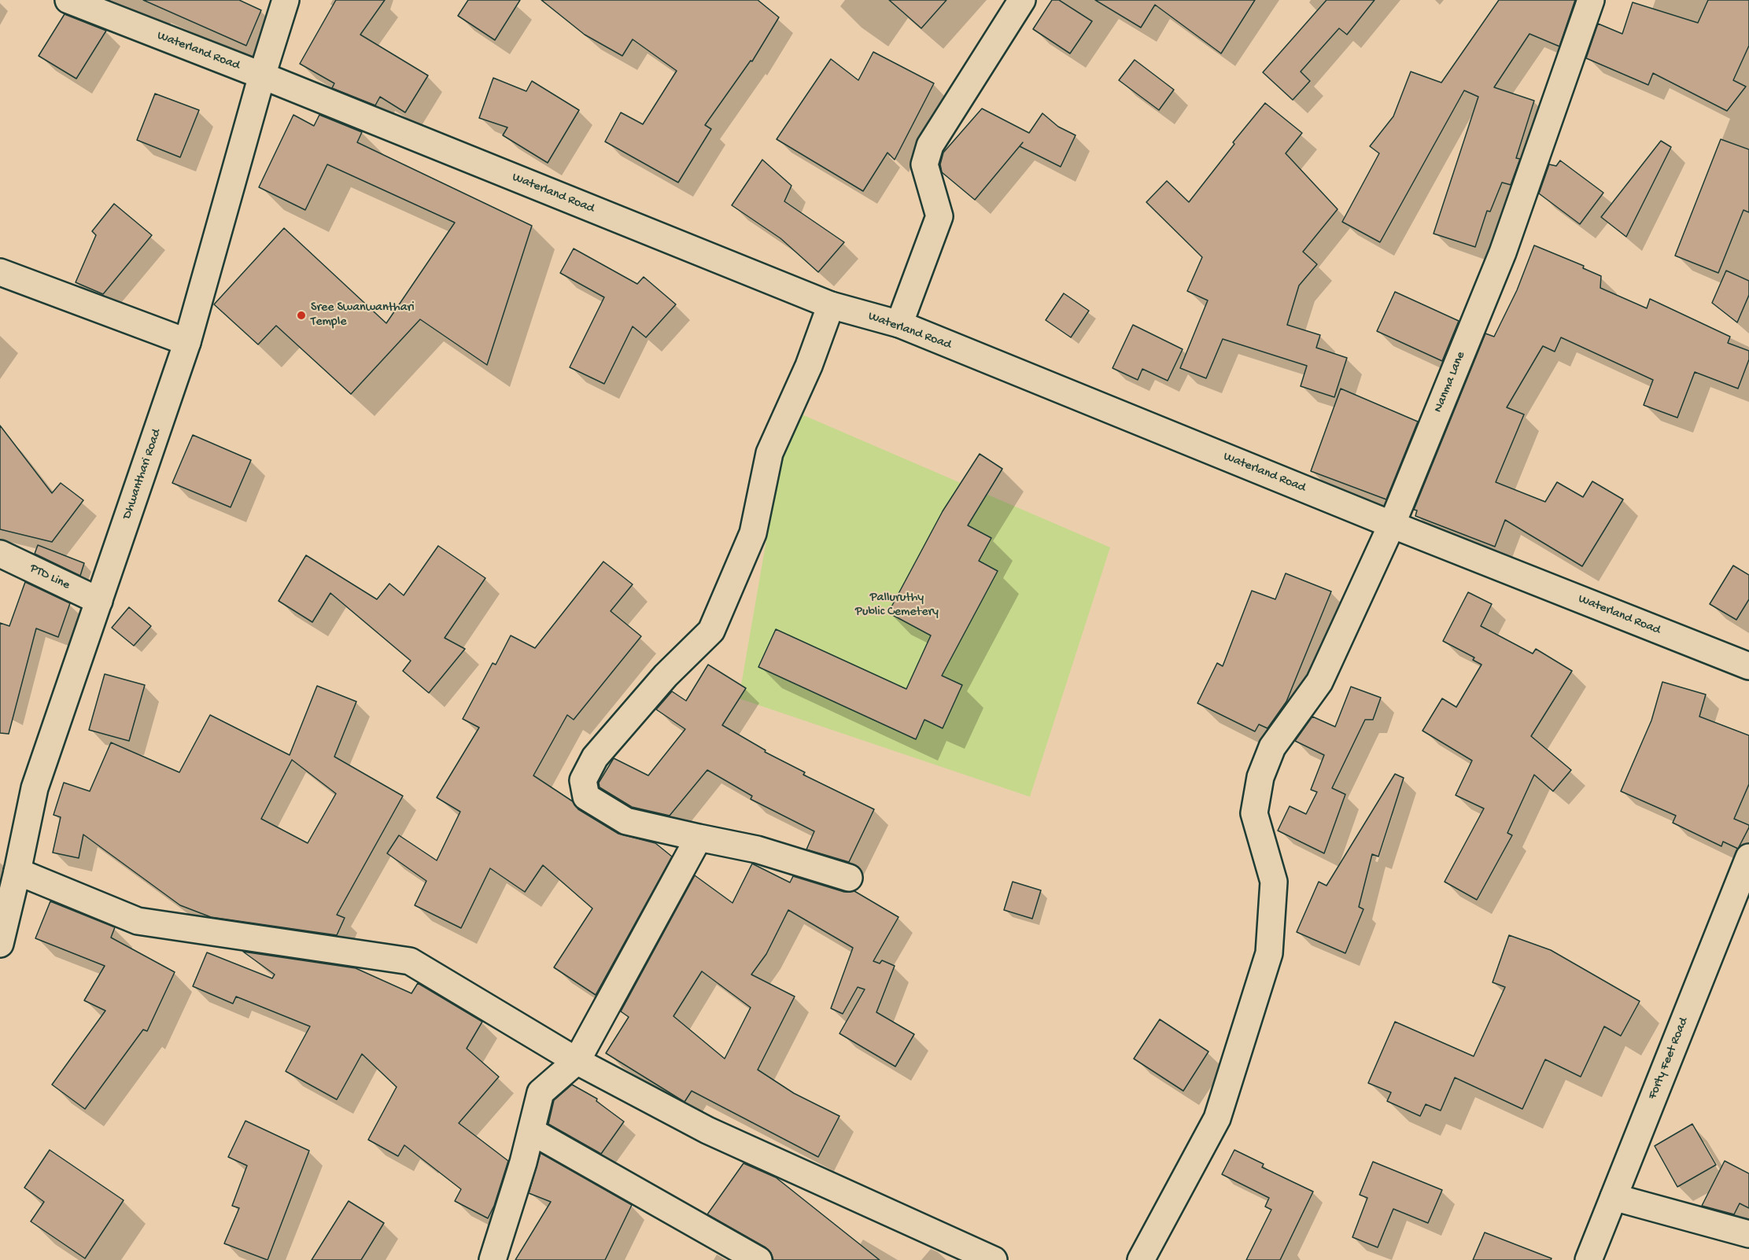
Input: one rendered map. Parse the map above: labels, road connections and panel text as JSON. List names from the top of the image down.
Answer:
{
  "streets": {
    "street": [
      "Waterland Road",
      "Nanma Lane",
      "Dhwanthari Road",
      "PTD Line",
      "Forty Feet Road"
    ]
  },
  "crossings": [
    ["Waterland Road", "Nanma Lane"],
    ["Waterland Road", "Dhwanthari Road"],
    ["Dhwanthari Road", "PTD Line"]
  ],
  "parks": ["Palluruthy Public Cemetery"],
  "places": ["Sree Swanwanthari Temple"]
}
